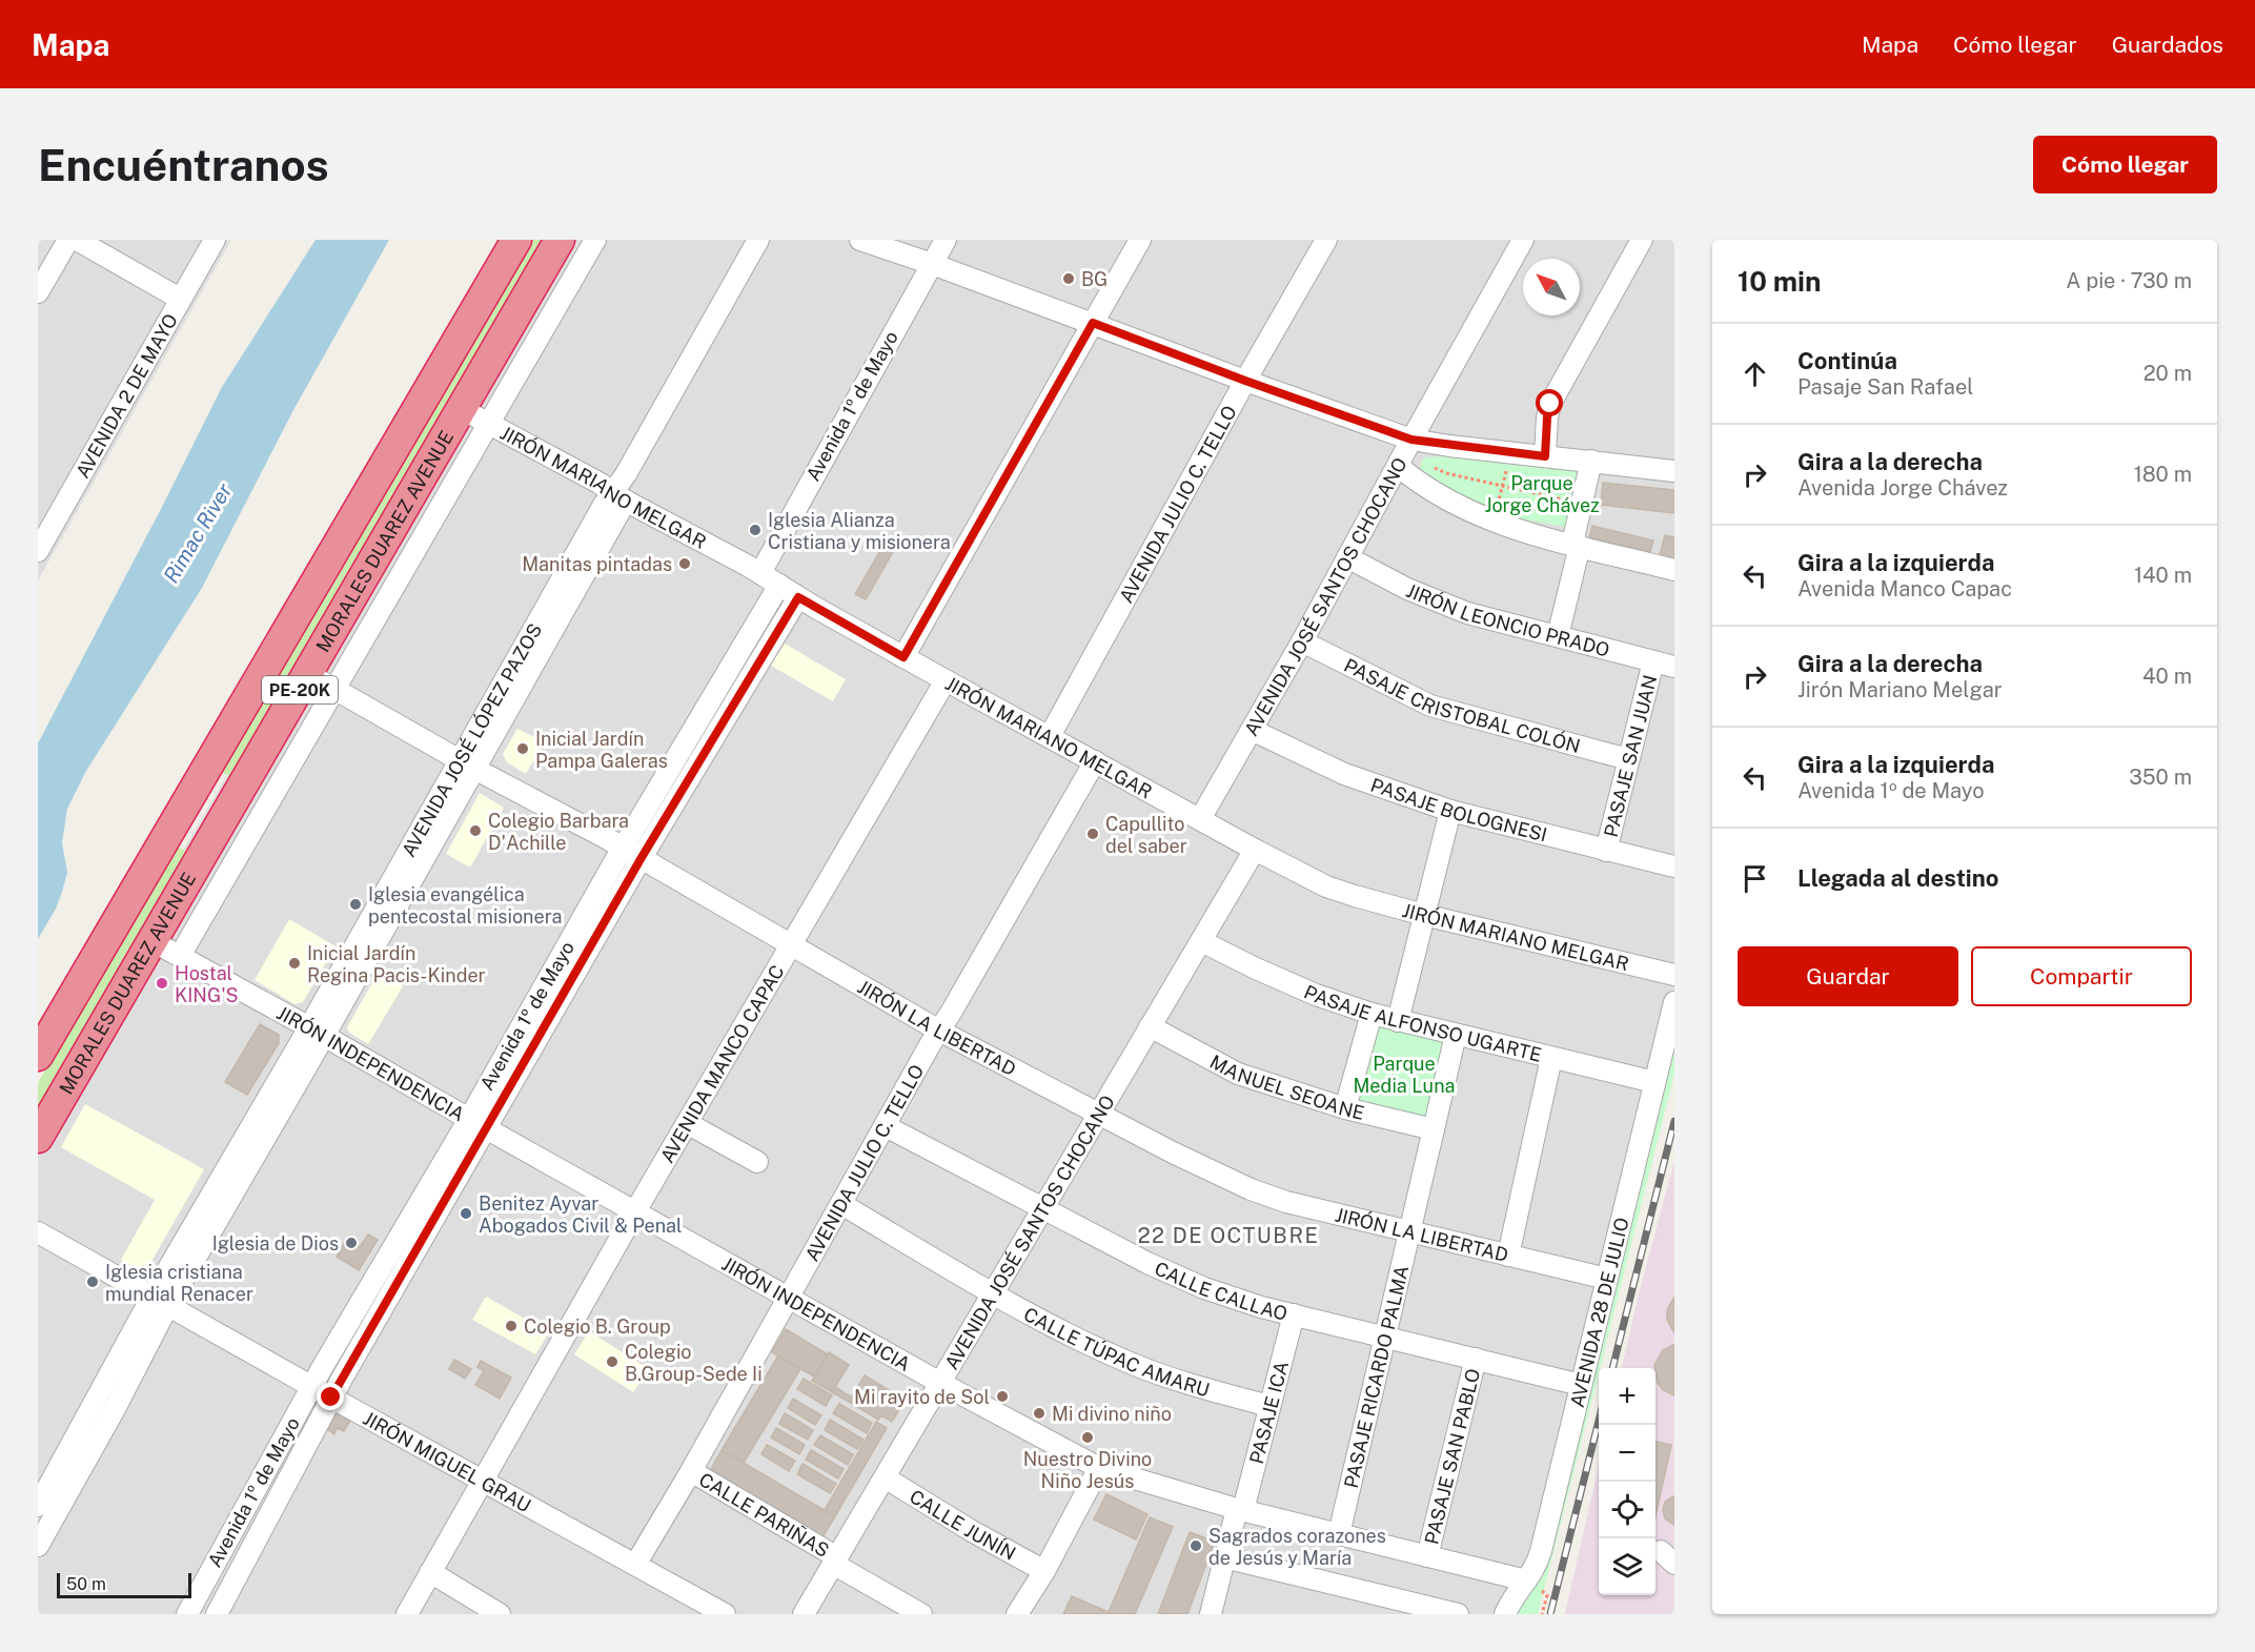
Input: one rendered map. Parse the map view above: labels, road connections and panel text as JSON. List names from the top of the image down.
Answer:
{
  "streets": {
    "highway": ["MORALES DUAREZ AVENUE", "PE-20K"],
    "street": [
      "AVENIDA 2 DE MAYO",
      "Avenida 1º de Mayo",
      "JIRÓN MARIANO MELGAR",
      "AVENIDA JULIO C. TELLO",
      "AVENIDA JOSÉ SANTOS CHOCANO",
      "JIRÓN LEONCIO PRADO",
      "PASAJE CRISTOBAL COLÓN",
      "AVENIDA JOSÉ LÓPEZ PAZOS",
      "PASAJE SAN JUAN",
      "PASAJE BOLOGNESI",
      "PASAJE ALFONSO UGARTE",
      "JIRÓN LA LIBERTAD",
      "JIRÓN INDEPENDENCIA",
      "AVENIDA MANCO CAPAC",
      "MANUEL SEOANE",
      "CALLE CALLAO",
      "AVENIDA 28 DE JULIO",
      "CALLE TÚPAC AMARU",
      "PASAJE RICARDO PALMA",
      "PASAJE ICA",
      "PASAJE SAN PABLO",
      "JIRÓN MIGUEL GRAU",
      "CALLE PARIÑAS",
      "CALLE JUNÍN"
    ]
  },
  "crossings": [
    ["Avenida 1º de Mayo", "JIRÓN MARIANO MELGAR"],
    ["Avenida 1º de Mayo", "JIRÓN LA LIBERTAD"],
    ["Avenida 1º de Mayo", "JIRÓN INDEPENDENCIA"],
    ["Avenida 1º de Mayo", "JIRÓN MIGUEL GRAU"],
    ["JIRÓN MARIANO MELGAR", "AVENIDA JULIO C. TELLO"],
    ["JIRÓN MARIANO MELGAR", "MORALES DUAREZ AVENUE"],
    ["JIRÓN MARIANO MELGAR", "AVENIDA JOSÉ SANTOS CHOCANO"],
    ["JIRÓN MARIANO MELGAR", "AVENIDA JOSÉ LÓPEZ PAZOS"],
    ["JIRÓN MARIANO MELGAR", "AVENIDA MANCO CAPAC"],
    ["AVENIDA JULIO C. TELLO", "JIRÓN LA LIBERTAD"],
    ["AVENIDA JULIO C. TELLO", "JIRÓN INDEPENDENCIA"],
    ["AVENIDA JULIO C. TELLO", "CALLE CALLAO"],
    ["AVENIDA JULIO C. TELLO", "CALLE TÚPAC AMARU"],
    ["AVENIDA JULIO C. TELLO", "JIRÓN MIGUEL GRAU"],
    ["AVENIDA JULIO C. TELLO", "CALLE PARIÑAS"],
    ["MORALES DUAREZ AVENUE", "JIRÓN LA LIBERTAD"],
    ["MORALES DUAREZ AVENUE", "JIRÓN INDEPENDENCIA"],
    ["AVENIDA JOSÉ SANTOS CHOCANO", "JIRÓN LEONCIO PRADO"],
    ["AVENIDA JOSÉ SANTOS CHOCANO", "PASAJE CRISTOBAL COLÓN"],
    ["AVENIDA JOSÉ SANTOS CHOCANO", "PASAJE BOLOGNESI"],
    ["AVENIDA JOSÉ SANTOS CHOCANO", "PASAJE ALFONSO UGARTE"],
    ["AVENIDA JOSÉ SANTOS CHOCANO", "JIRÓN LA LIBERTAD"],
    ["AVENIDA JOSÉ SANTOS CHOCANO", "JIRÓN INDEPENDENCIA"],
    ["AVENIDA JOSÉ SANTOS CHOCANO", "MANUEL SEOANE"],
    ["AVENIDA JOSÉ SANTOS CHOCANO", "CALLE CALLAO"],
    ["AVENIDA JOSÉ SANTOS CHOCANO", "CALLE TÚPAC AMARU"],
    ["AVENIDA JOSÉ SANTOS CHOCANO", "CALLE PARIÑAS"],
    ["AVENIDA JOSÉ SANTOS CHOCANO", "CALLE JUNÍN"],
    ["JIRÓN LEONCIO PRADO", "PASAJE SAN JUAN"],
    ["PASAJE CRISTOBAL COLÓN", "PASAJE SAN JUAN"],
    ["AVENIDA JOSÉ LÓPEZ PAZOS", "JIRÓN LA LIBERTAD"],
    ["AVENIDA JOSÉ LÓPEZ PAZOS", "JIRÓN INDEPENDENCIA"],
    ["AVENIDA JOSÉ LÓPEZ PAZOS", "JIRÓN MIGUEL GRAU"],
    ["PASAJE SAN JUAN", "PASAJE BOLOGNESI"],
    ["PASAJE ALFONSO UGARTE", "AVENIDA 28 DE JULIO"],
    ["PASAJE ALFONSO UGARTE", "PASAJE RICARDO PALMA"],
    ["JIRÓN LA LIBERTAD", "AVENIDA MANCO CAPAC"],
    ["JIRÓN LA LIBERTAD", "AVENIDA 28 DE JULIO"],
    ["JIRÓN LA LIBERTAD", "PASAJE RICARDO PALMA"],
    ["JIRÓN INDEPENDENCIA", "AVENIDA MANCO CAPAC"],
    ["JIRÓN INDEPENDENCIA", "AVENIDA 28 DE JULIO"],
    ["JIRÓN INDEPENDENCIA", "PASAJE RICARDO PALMA"],
    ["JIRÓN INDEPENDENCIA", "PASAJE ICA"],
    ["JIRÓN INDEPENDENCIA", "PASAJE SAN PABLO"],
    ["AVENIDA MANCO CAPAC", "JIRÓN MIGUEL GRAU"],
    ["MANUEL SEOANE", "PASAJE RICARDO PALMA"],
    ["CALLE CALLAO", "AVENIDA 28 DE JULIO"],
    ["CALLE CALLAO", "PASAJE RICARDO PALMA"],
    ["CALLE CALLAO", "PASAJE ICA"],
    ["CALLE CALLAO", "PASAJE SAN PABLO"],
    ["CALLE TÚPAC AMARU", "PASAJE ICA"]
  ],
  "districts": ["22 DE OCTUBRE"],
  "water": ["Rimac River"],
  "parks": ["Parque Jorge Chávez", "Parque Media Luna"],
  "places": [
    "BG",
    "Iglesia Alianza Cristiana y misionera",
    "Manitas pintadas",
    "Inicial Jardín Pampa Galeras",
    "Colegio Barbara D'Achille",
    "Capullito del saber",
    "Iglesia evangélica pentecostal misionera",
    "Inicial Jardín Regina Pacis-Kinder",
    "Hostal KING'S",
    "Benitez Ayvar Abogados Civil & Penal",
    "Iglesia de Dios",
    "Iglesia cristiana mundial Renacer",
    "Colegio B. Group",
    "Colegio B.Group-Sede Ii",
    "Mi rayito de Sol",
    "Mi divino niño",
    "Nuestro Divino Niño Jesús",
    "Sagrados corazones de Jesús y María"
  ],
  "scale_bar": "50 m",
  "north": "top left",
  "page": {
    "header": "Mapa",
    "nav": ["Mapa", "Cómo llegar", "Guardados"],
    "buttons": [
      "Cómo llegar",
      ["Guardar", "Compartir"]
    ],
    "title": "Encuéntranos",
    "heading": ["10 min", "A pie · 730 m"],
    "list": [
      ["Continúa", "Pasaje San Rafael", "20 m"],
      ["Gira a la derecha", "Avenida Jorge Chávez", "180 m"],
      ["Gira a la izquierda", "Avenida Manco Capac", "140 m"],
      ["Gira a la derecha", "Jirón Mariano Melgar", "40 m"],
      ["Gira a la izquierda", "Avenida 1º de Mayo", "350 m"],
      "Llegada al destino"
    ],
    "map_buttons": ["+", "−"],
    "scale": "50 m"
  }
}
